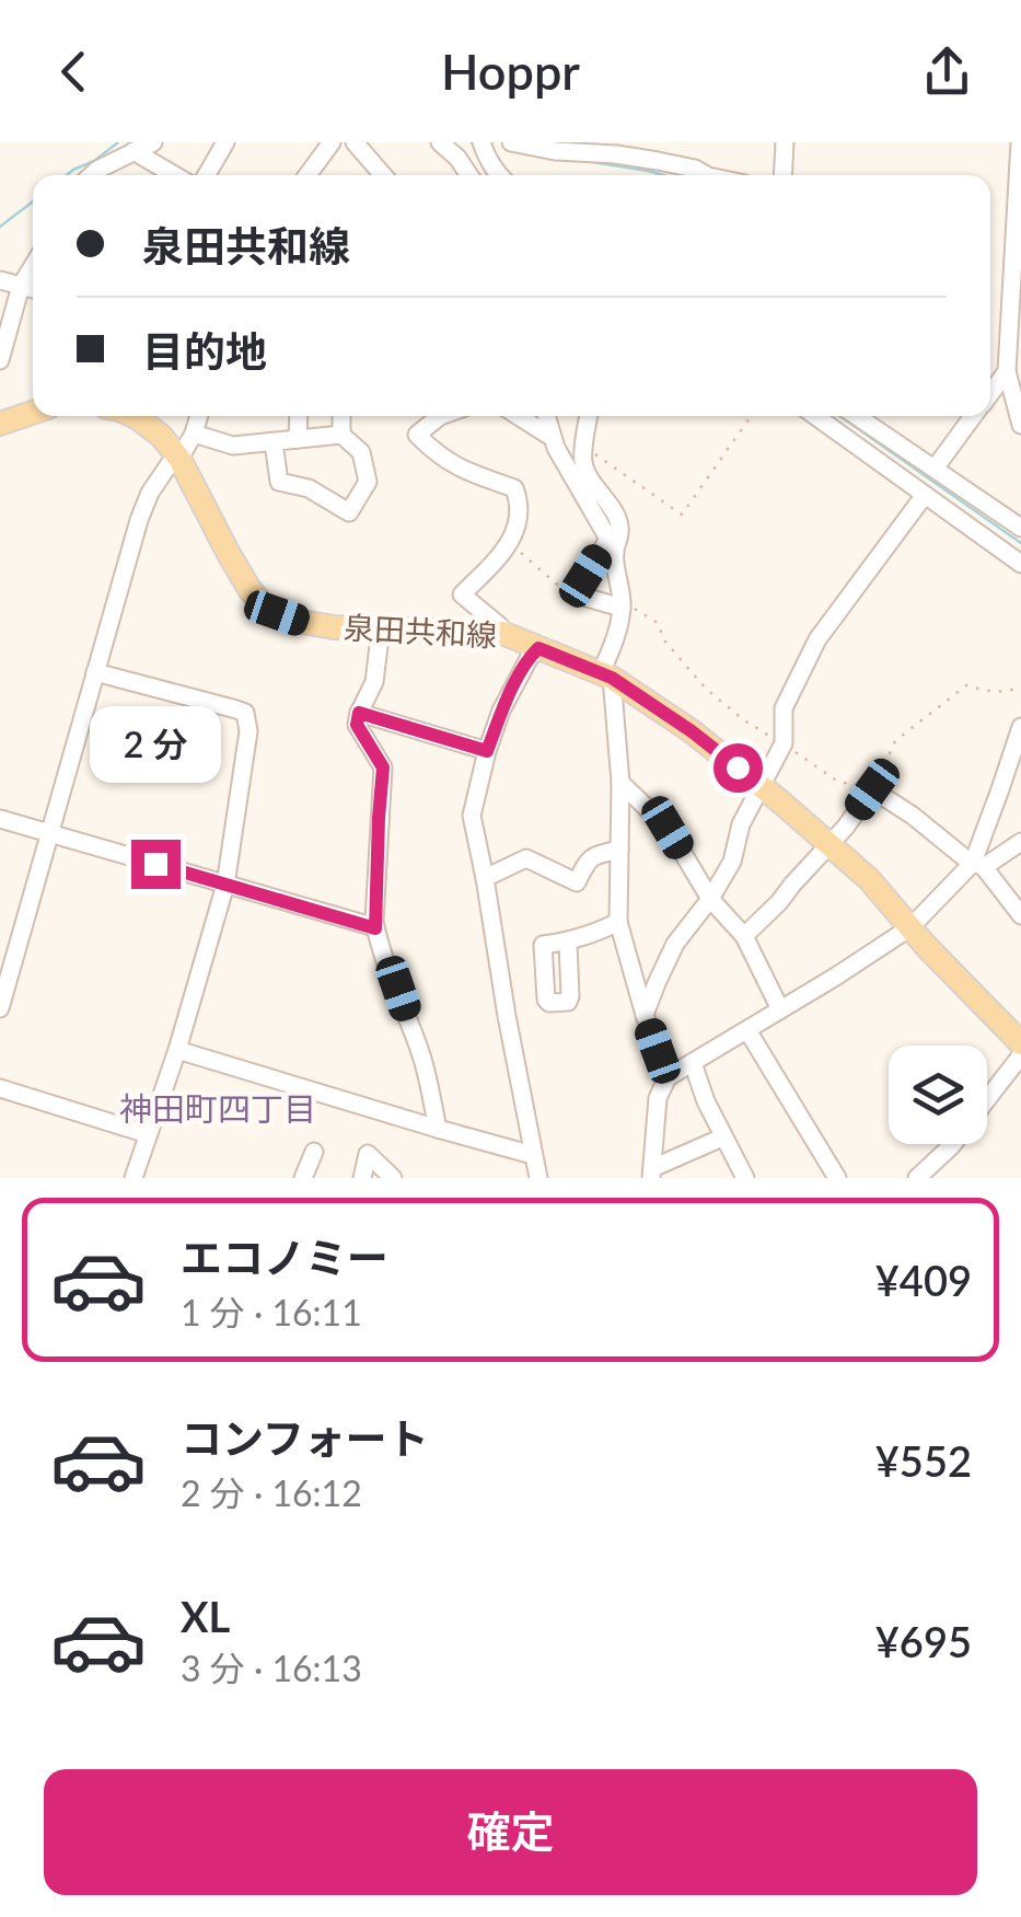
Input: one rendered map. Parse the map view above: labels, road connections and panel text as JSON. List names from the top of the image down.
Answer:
{
  "streets": {
    "main road": ["泉田共和線"]
  },
  "districts": ["神田町四丁目"],
  "page": {
    "header": "Hoppr",
    "banner": ["泉田共和線", "目的地"],
    "bubble": "2 分",
    "list": [
      {
        "name": "エコノミー",
        "note": "1 分 · 16:11",
        "value": "¥409"
      },
      {
        "name": "コンフォート",
        "note": "2 分 · 16:12",
        "value": "¥552"
      },
      {
        "name": "XL",
        "note": "3 分 · 16:13",
        "value": "¥695"
      }
    ],
    "buttons": "確定"
  }
}
